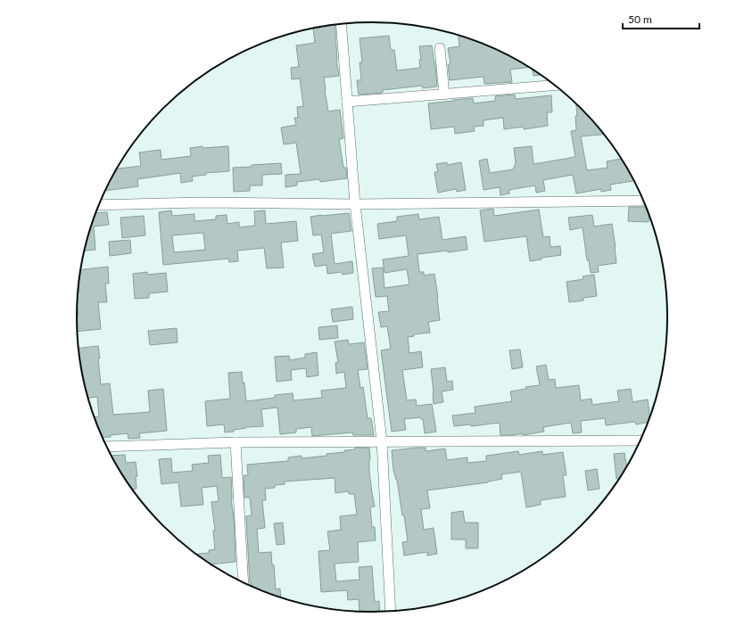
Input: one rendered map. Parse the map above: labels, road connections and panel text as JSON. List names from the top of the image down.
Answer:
{
  "scale_bar": "50 m"
}
